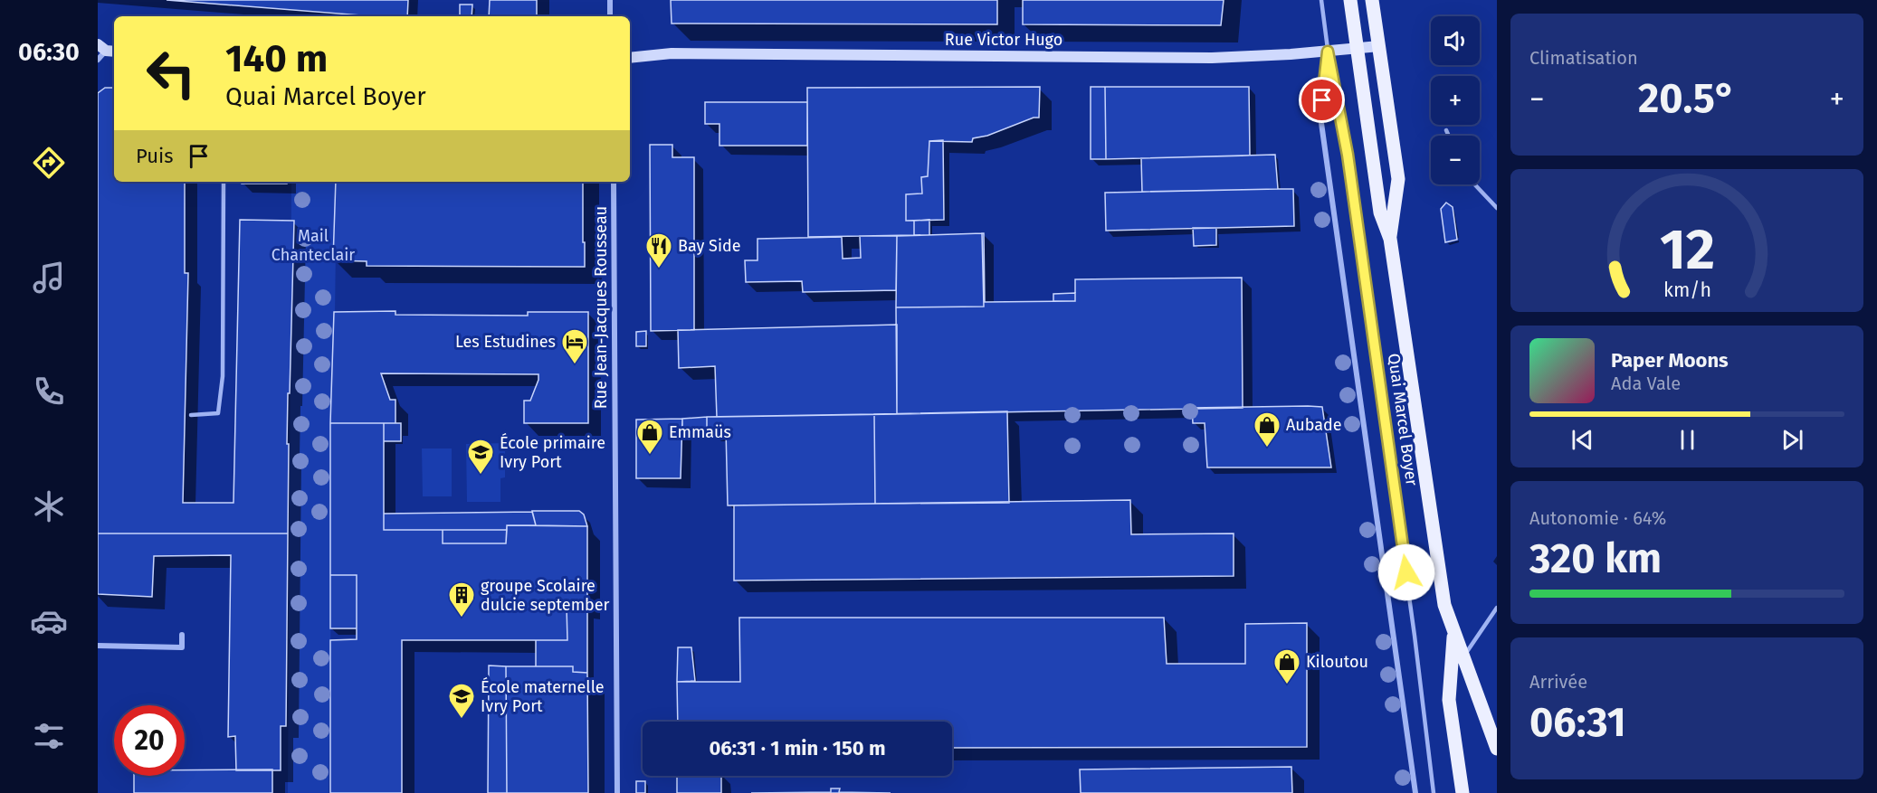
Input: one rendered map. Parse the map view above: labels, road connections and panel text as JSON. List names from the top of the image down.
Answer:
{
  "streets": {
    "main road": ["Rue Victor Hugo", "Quai Marcel Boyer"],
    "street": ["Rue Jean-Jacques Rousseau"]
  },
  "crossings": [
    ["Rue Victor Hugo", "Quai Marcel Boyer"]
  ],
  "parks": ["Mail Chanteclair"],
  "places": {
    "restaurant": ["Bay Side"],
    "hotel": ["Les Estudines"],
    "shop": ["Aubade", "Emmaüs", "Kiloutou"],
    "school or university": ["École primaire Ivry Port", "École maternelle Ivry Port"],
    "building": ["groupe Scolaire dulcie september"]
  },
  "page": {
    "tabs": "06:30",
    "tile": [
      "Climatisation",
      ["Autonomie · 64%", "320 km"],
      ["Arrivée", "06:31"]
    ],
    "map_buttons": ["+", "−"],
    "turn": ["140 m", "Quai Marcel Boyer"],
    "heat": ["−", "20.5°", "+"],
    "then": "Puis",
    "song": ["Paper Moons", "Ada Vale"],
    "limit": "20",
    "trip": "06:31 · 1 min · 150 m",
    "gauge": ["12", "km/h"]
  }
}
